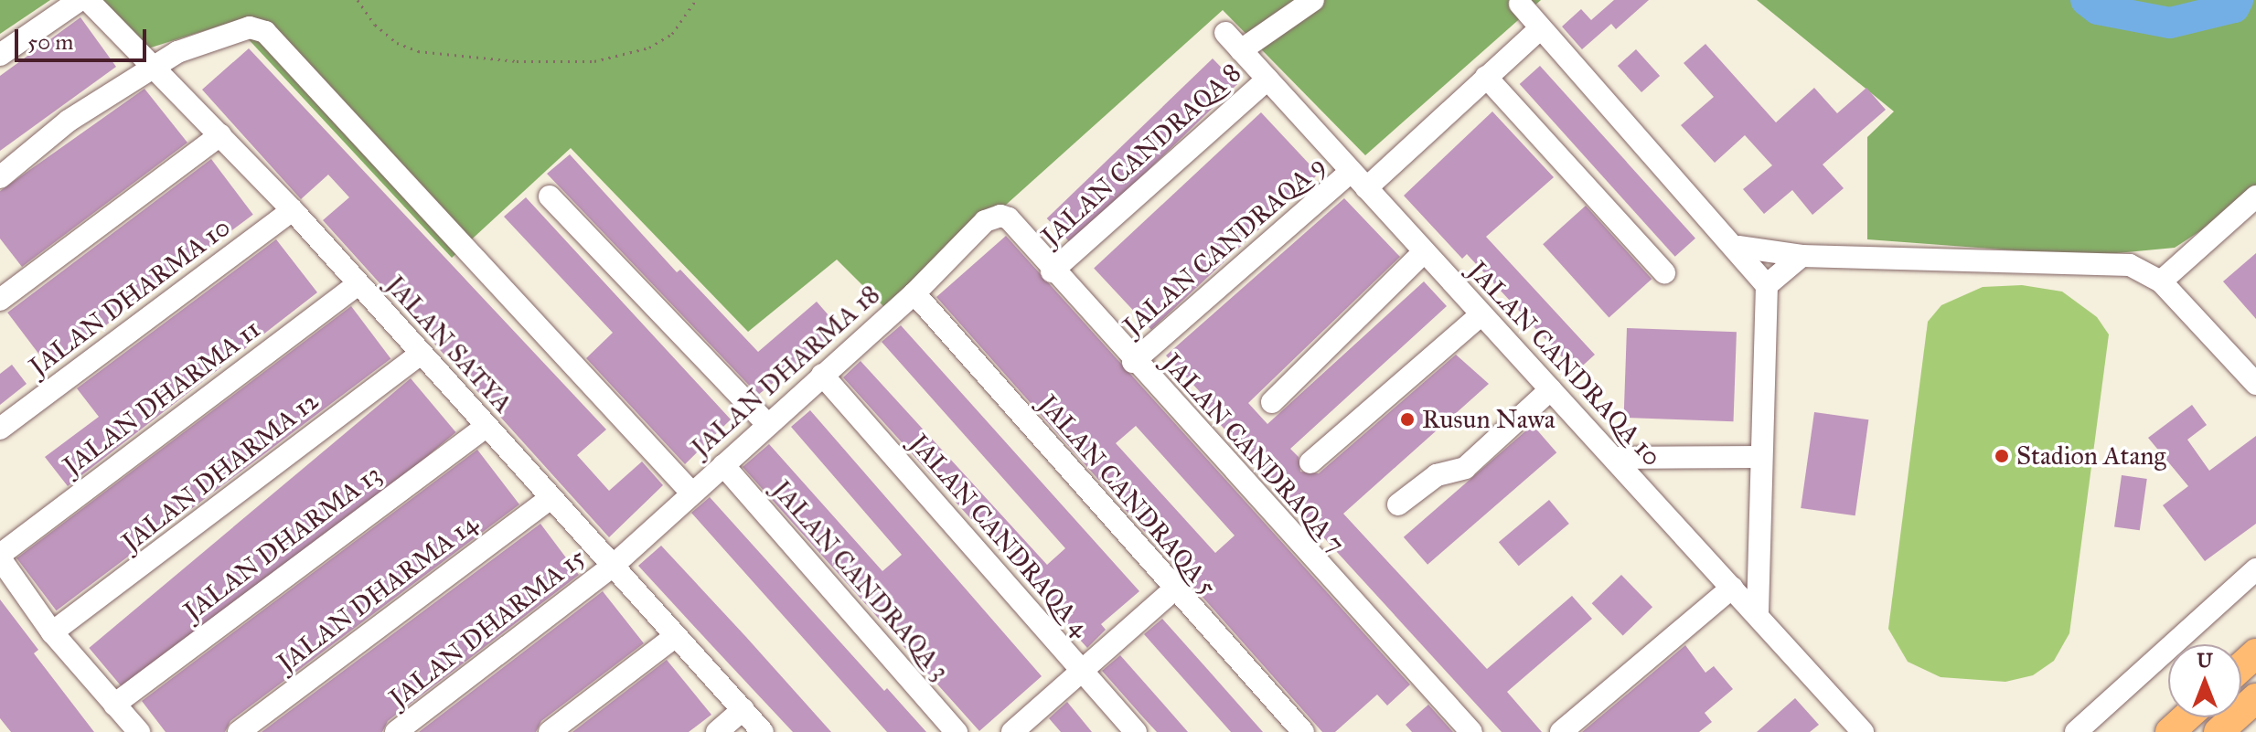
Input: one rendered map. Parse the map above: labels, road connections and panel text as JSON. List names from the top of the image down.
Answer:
{
  "streets": {
    "street": [
      "JALAN CANDRAQA 8",
      "JALAN CANDRAQA 9",
      "JALAN DHARMA 10",
      "JALAN SATYA",
      "JALAN CANDRAQA 10",
      "JALAN DHARMA 18",
      "JALAN DHARMA 11",
      "JALAN CANDRAQA 7",
      "JALAN DHARMA 12",
      "JALAN CANDRAQA 5",
      "JALAN CANDRAQA 4",
      "JALAN DHARMA 13",
      "JALAN CANDRAQA 3",
      "JALAN DHARMA 14",
      "JALAN DHARMA 15"
    ]
  },
  "crossings": [
    ["JALAN CANDRAQA 8", "JALAN CANDRAQA 10"],
    ["JALAN CANDRAQA 8", "JALAN CANDRAQA 7"],
    ["JALAN CANDRAQA 9", "JALAN CANDRAQA 10"],
    ["JALAN CANDRAQA 9", "JALAN CANDRAQA 7"],
    ["JALAN DHARMA 10", "JALAN SATYA"],
    ["JALAN SATYA", "JALAN DHARMA 18"],
    ["JALAN SATYA", "JALAN DHARMA 11"],
    ["JALAN SATYA", "JALAN DHARMA 12"],
    ["JALAN SATYA", "JALAN DHARMA 13"],
    ["JALAN SATYA", "JALAN DHARMA 14"],
    ["JALAN SATYA", "JALAN DHARMA 15"],
    ["JALAN DHARMA 18", "JALAN CANDRAQA 7"],
    ["JALAN DHARMA 18", "JALAN CANDRAQA 5"],
    ["JALAN DHARMA 18", "JALAN CANDRAQA 4"],
    ["JALAN DHARMA 18", "JALAN CANDRAQA 3"],
    ["JALAN DHARMA 18", "JALAN DHARMA 15"]
  ],
  "places": ["Rusun Nawa", "Stadion Atang"],
  "scale_bar": "50 m",
  "north": "top"
}
